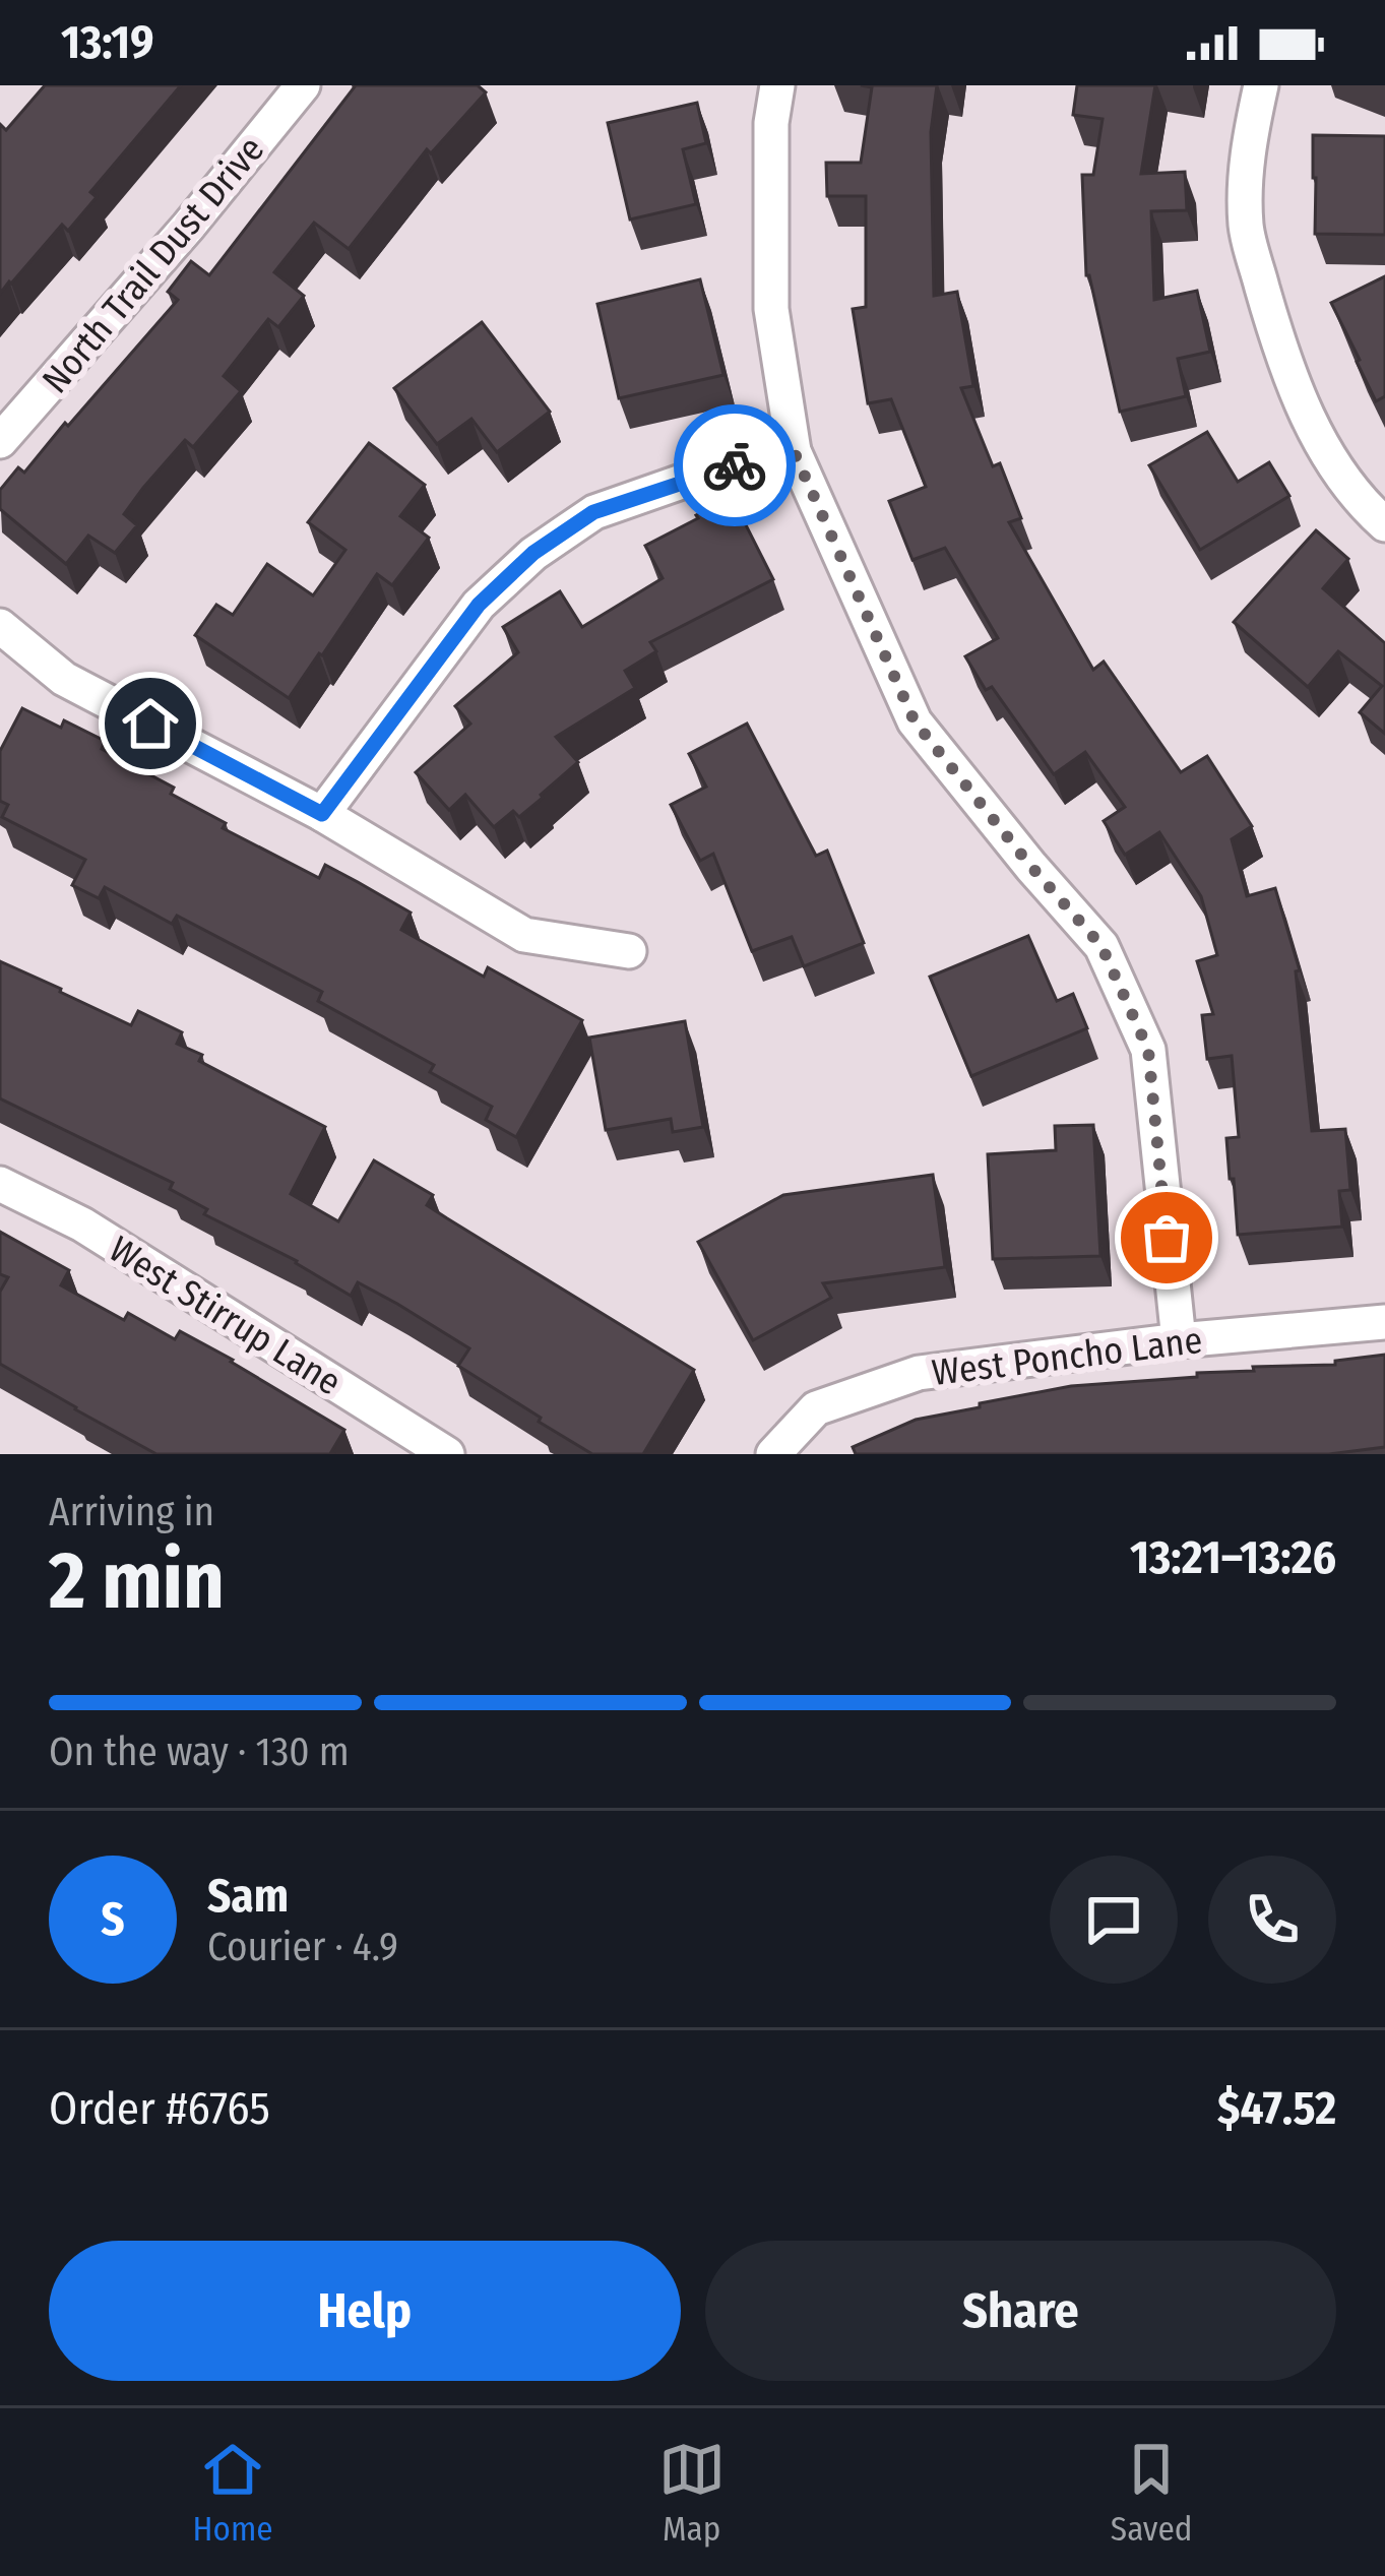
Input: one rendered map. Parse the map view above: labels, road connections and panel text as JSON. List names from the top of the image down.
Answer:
{
  "streets": {
    "street": ["North Trail Dust Drive", "West Stirrup Lane", "West Poncho Lane"]
  },
  "page": {
    "status": "13:19",
    "heading": ["2 min", "Arriving in", "13:21–13:26"],
    "panel": [
      "Sam",
      "Courier · 4.9",
      "Order #6765",
      "$47.52"
    ],
    "bar": "On the way · 130 m",
    "round": "S",
    "buttons": ["Help", "Share"],
    "tabs": ["Home", "Map", "Saved"]
  }
}
